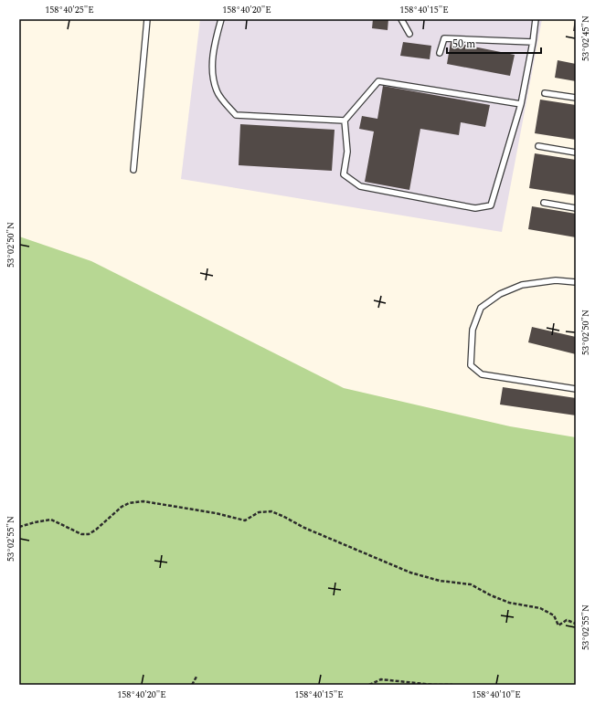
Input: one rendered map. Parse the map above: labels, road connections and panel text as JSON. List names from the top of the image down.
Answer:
{
  "scale_bar": "50 m",
  "coordinates": [
    "158°40'25\"E",
    "158°40'20\"E",
    "158°40'15\"E",
    "53°02'45\"N",
    "53°02'50\"N",
    "53°02'55\"N",
    "158°40'10\"E"
  ]
}
